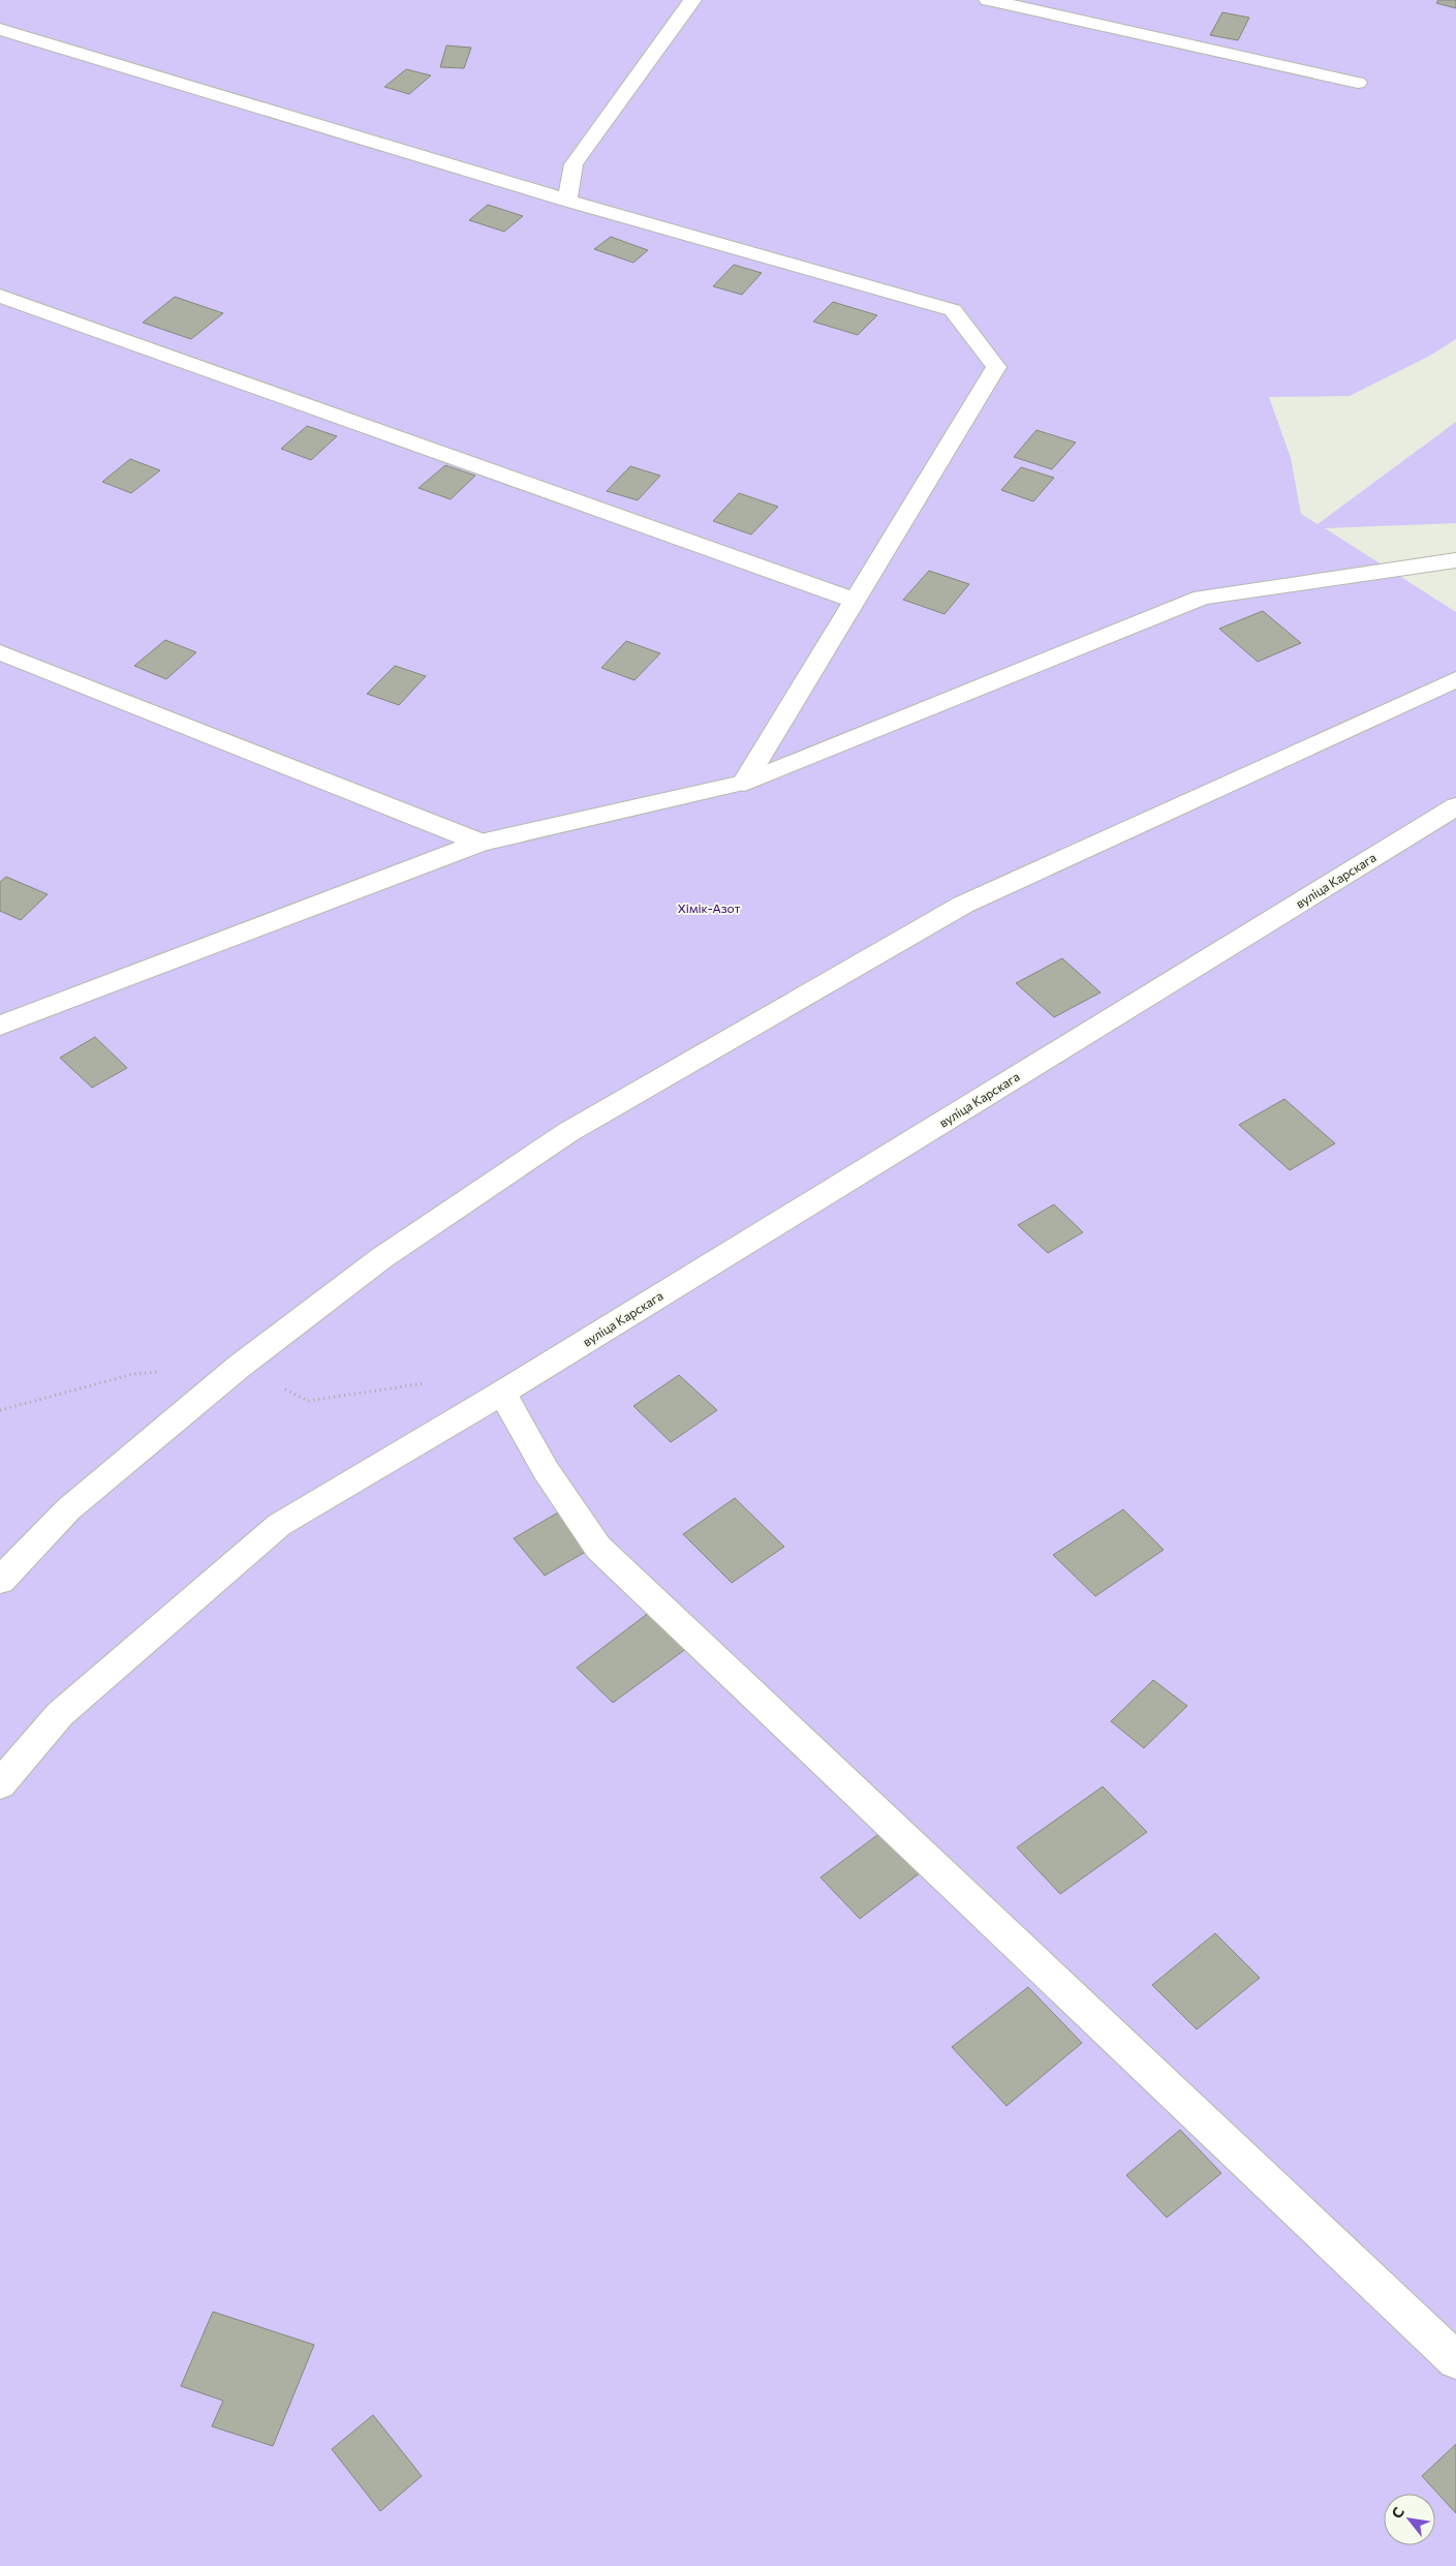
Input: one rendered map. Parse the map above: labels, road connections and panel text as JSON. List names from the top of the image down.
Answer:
{
  "streets": {
    "street": ["вуліца Карскага"]
  },
  "parks": ["Хімік-Азот"],
  "north": "top left"
}
